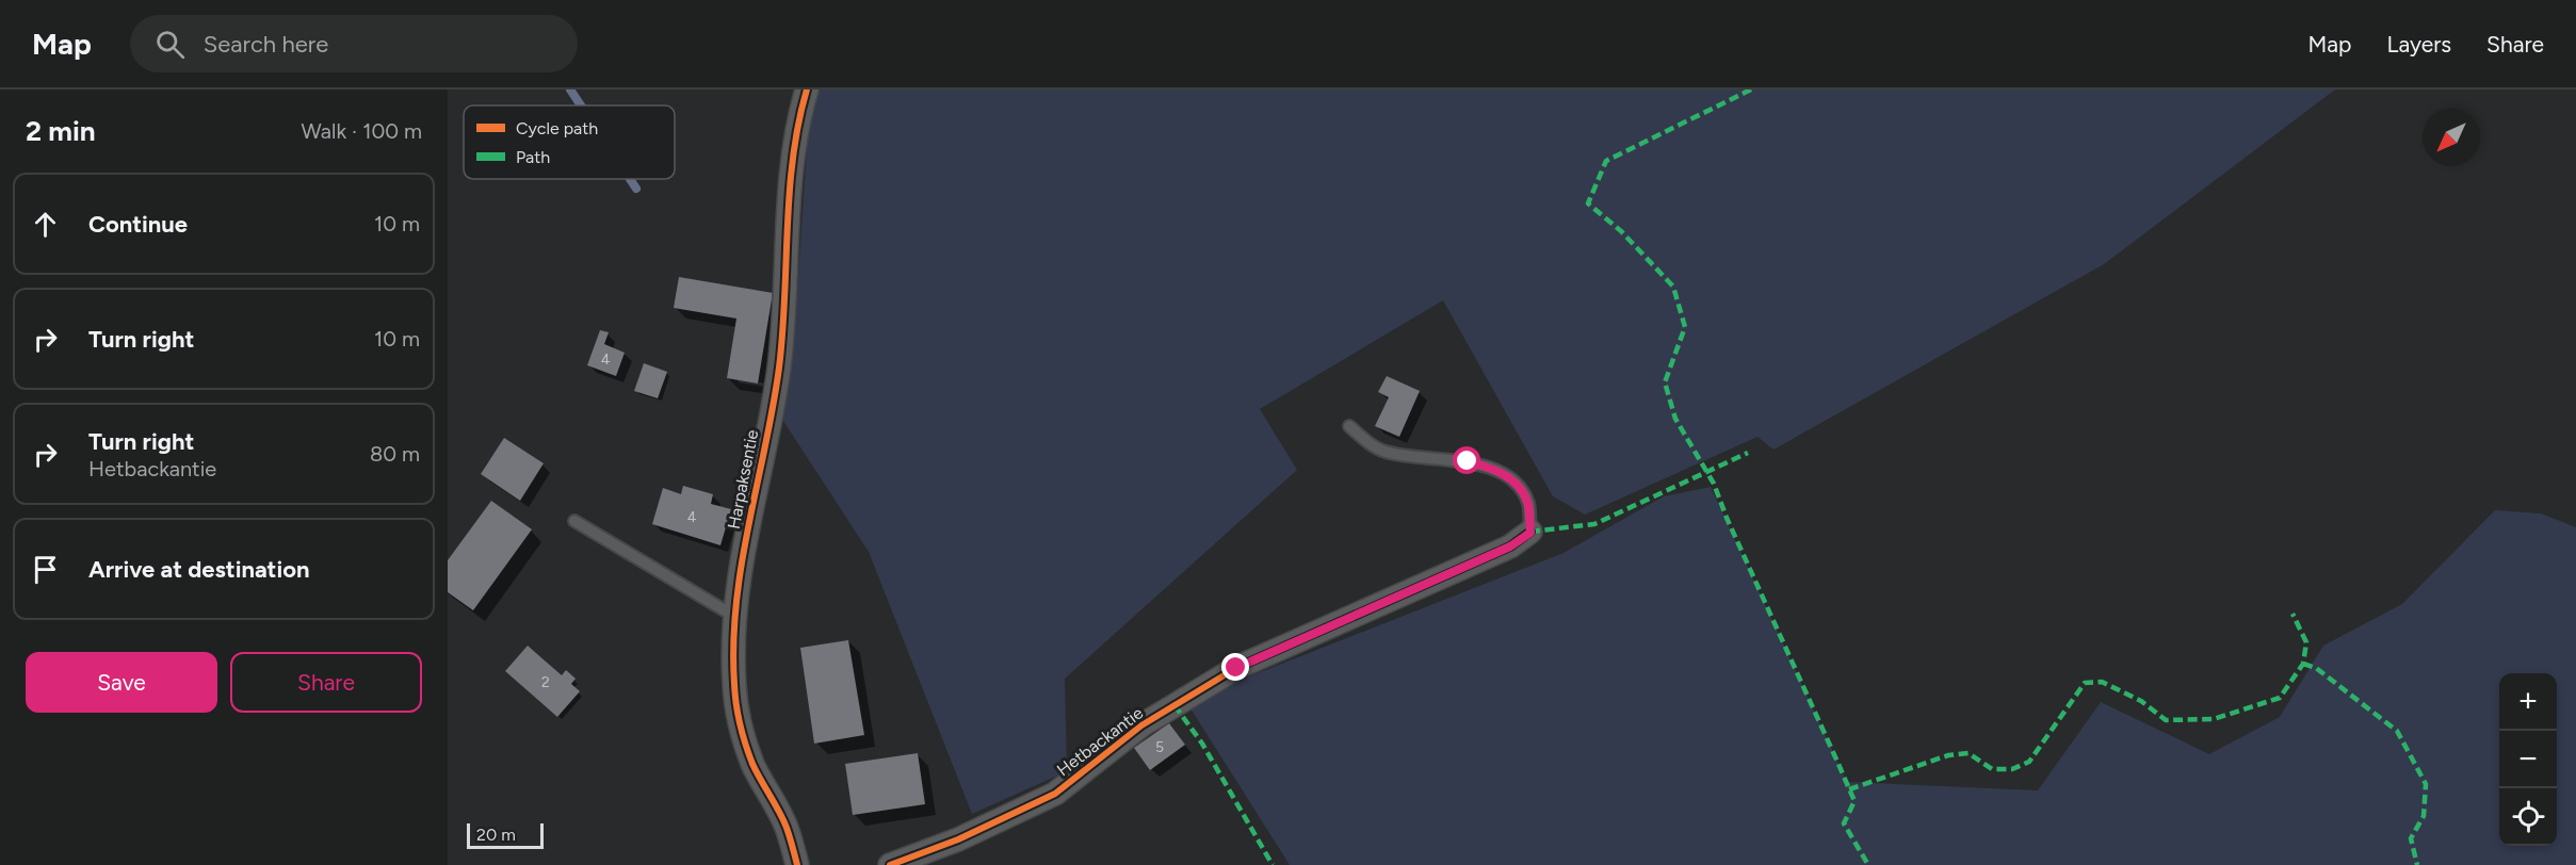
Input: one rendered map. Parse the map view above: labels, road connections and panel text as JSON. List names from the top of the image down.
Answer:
{
  "streets": {
    "street": ["Harpaksentie", "Hetbackantie"]
  },
  "house_numbers": [
    "4",
    "4",
    "2",
    "5"
  ],
  "legend": ["Cycle path", "Path"],
  "scale_bar": "20 m",
  "north": "bottom left",
  "page": {
    "header": "Map",
    "search": "Search here",
    "nav": ["Map", "Layers", "Share"],
    "heading": ["2 min", "Walk · 100 m"],
    "list": [
      ["Continue", "10 m"],
      ["Turn right", "10 m"],
      ["Turn right", "Hetbackantie", "80 m"],
      "Arrive at destination"
    ],
    "buttons": ["Save", "Share"],
    "map_buttons": ["+", "−"],
    "scale": "20 m"
  }
}
